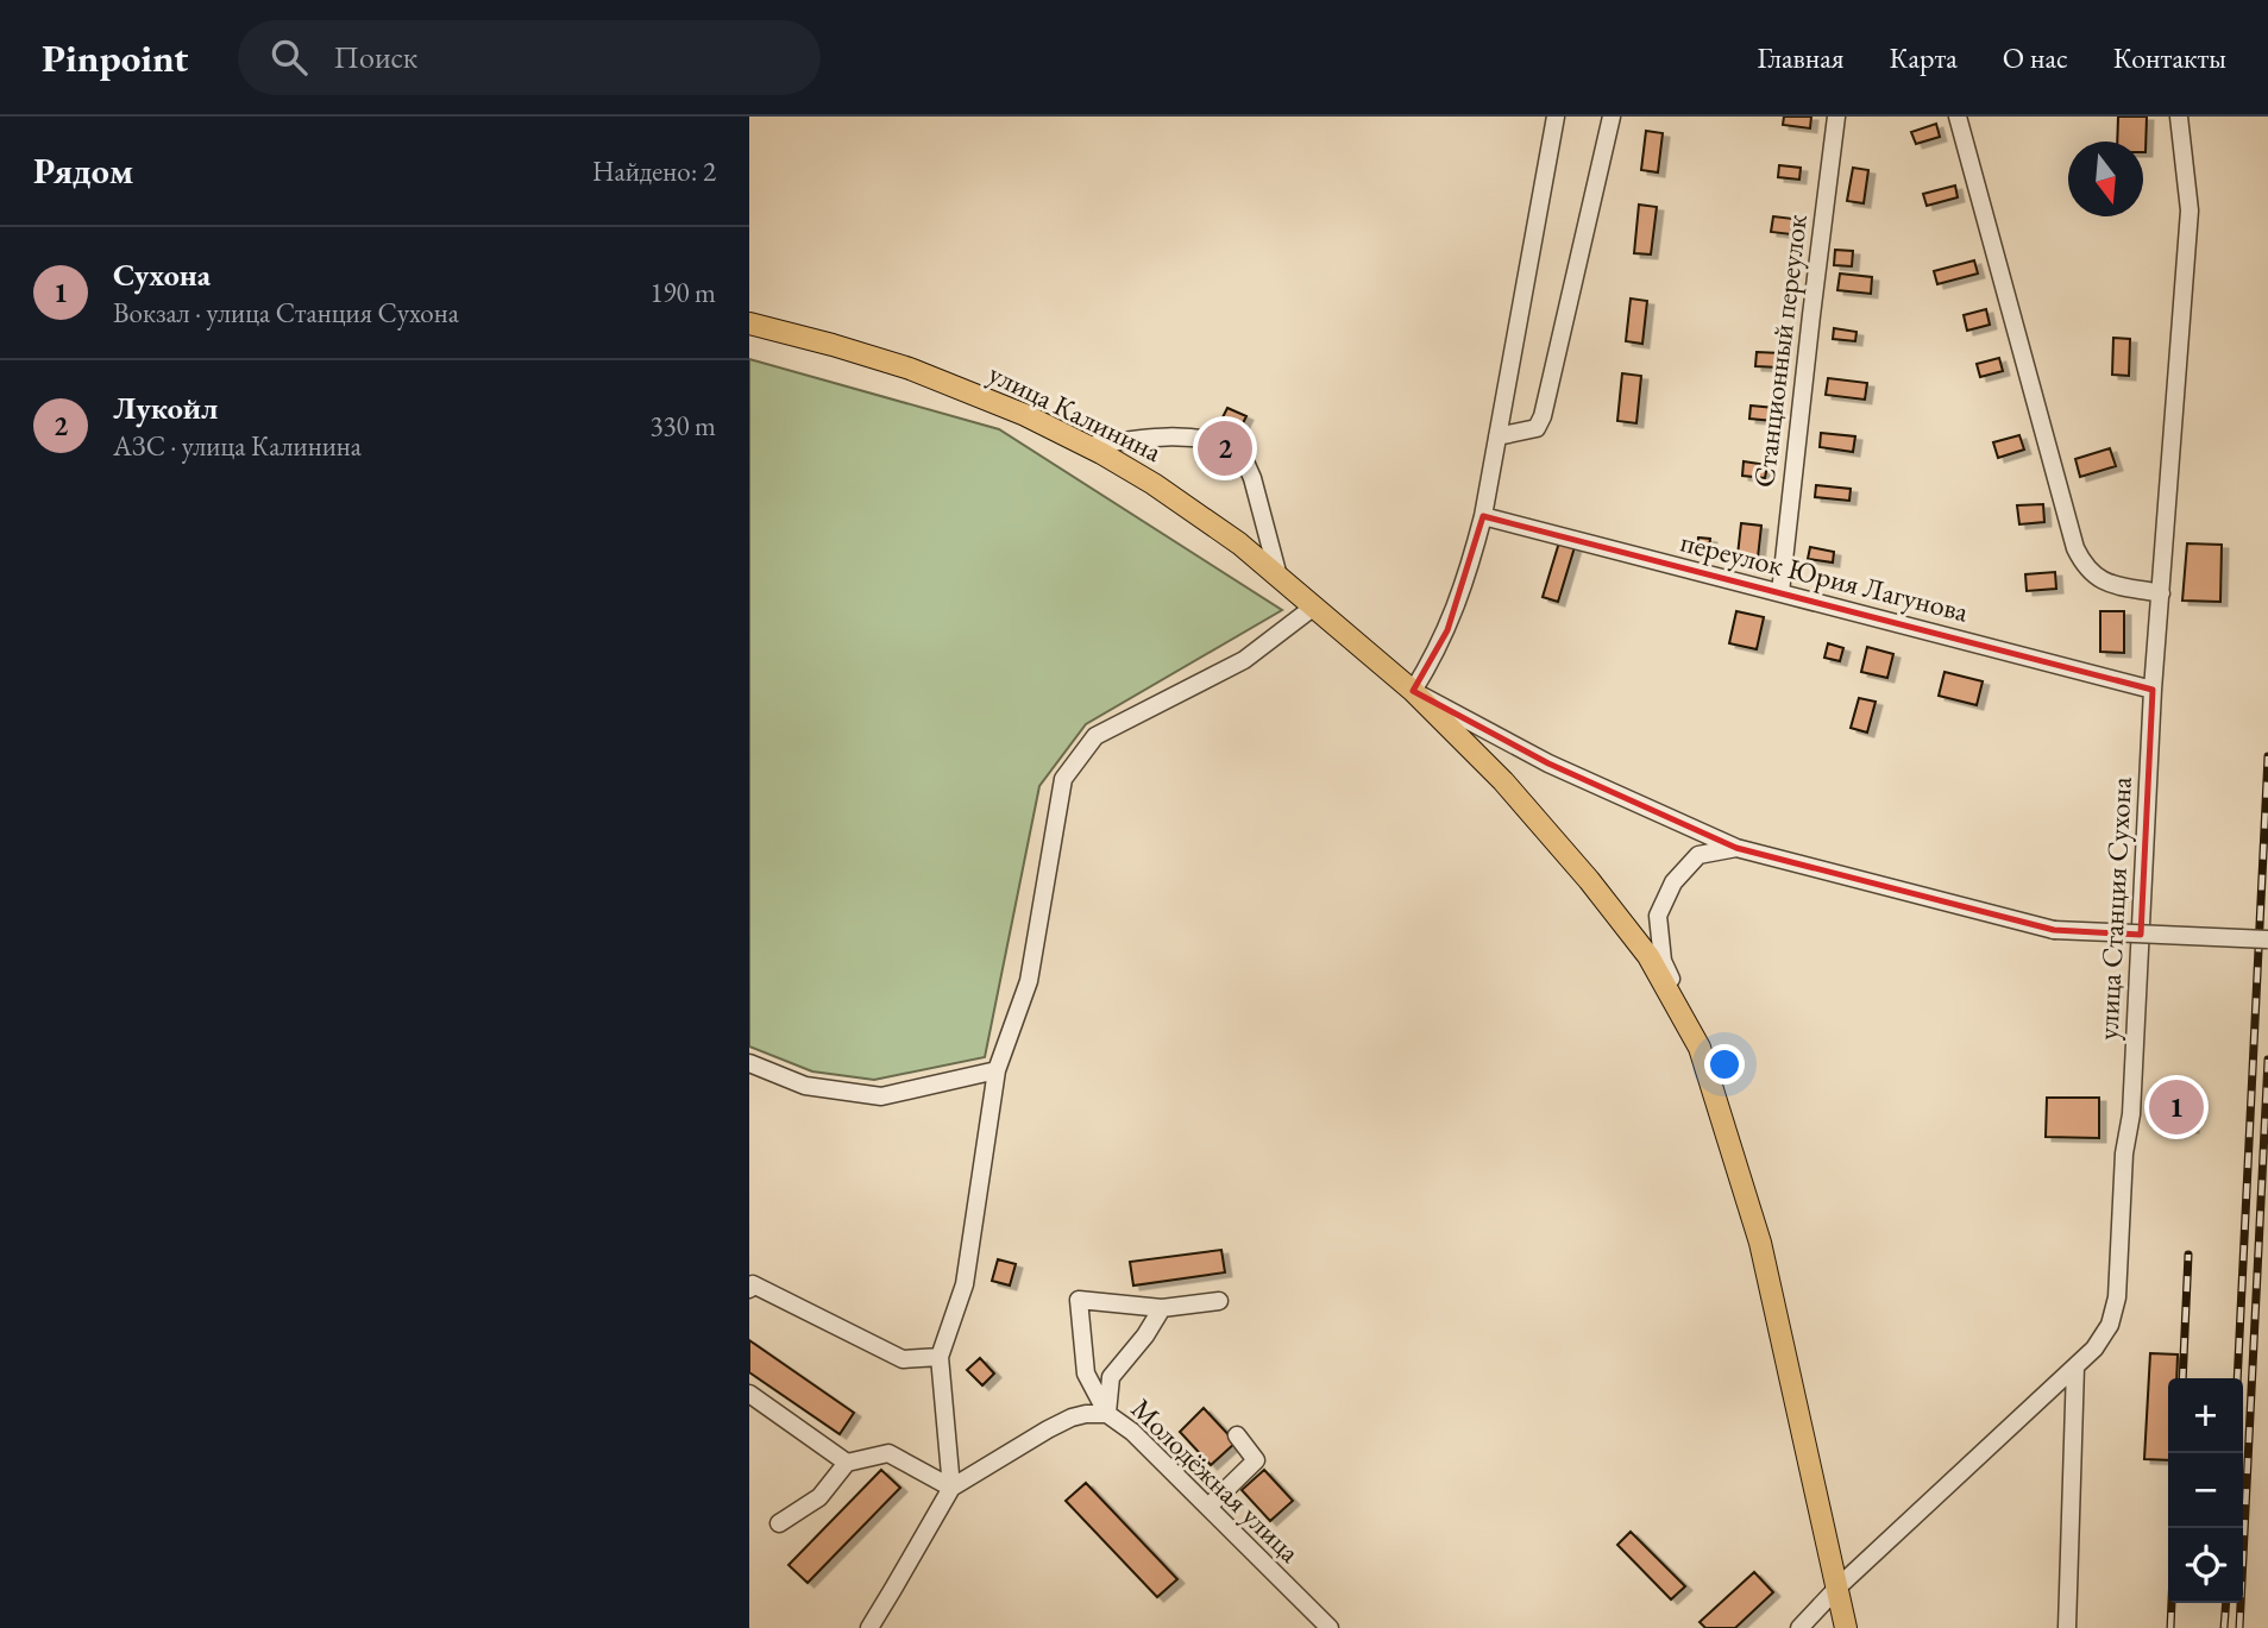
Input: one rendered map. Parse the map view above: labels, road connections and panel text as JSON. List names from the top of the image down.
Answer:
{
  "streets": {
    "main road": ["улица Калинина"],
    "street": [
      "Станционный переулок",
      "переулок Юрия Лагунова",
      "улица Станция Сухона",
      "Молодёжная улица"
    ]
  },
  "crossings": [
    ["Станционный переулок", "переулок Юрия Лагунова"],
    ["улица Калинина", "улица Станция Сухона"],
    ["переулок Юрия Лагунова", "улица Станция Сухона"]
  ],
  "north": "bottom",
  "page": {
    "header": "Pinpoint",
    "search": "Поиск",
    "nav": [
      "Главная",
      "Карта",
      "О нас",
      "Контакты"
    ],
    "heading": ["Рядом", "Найдено: 2"],
    "list": [
      {
        "mark": "1",
        "name": "Сухона",
        "note": "Вокзал · улица Станция Сухона",
        "value": "190 m"
      },
      {
        "mark": "2",
        "name": "Лукойл",
        "note": "АЗС · улица Калинина",
        "value": "330 m"
      }
    ],
    "pins": ["2", "1"],
    "map_buttons": ["+", "−"]
  }
}
